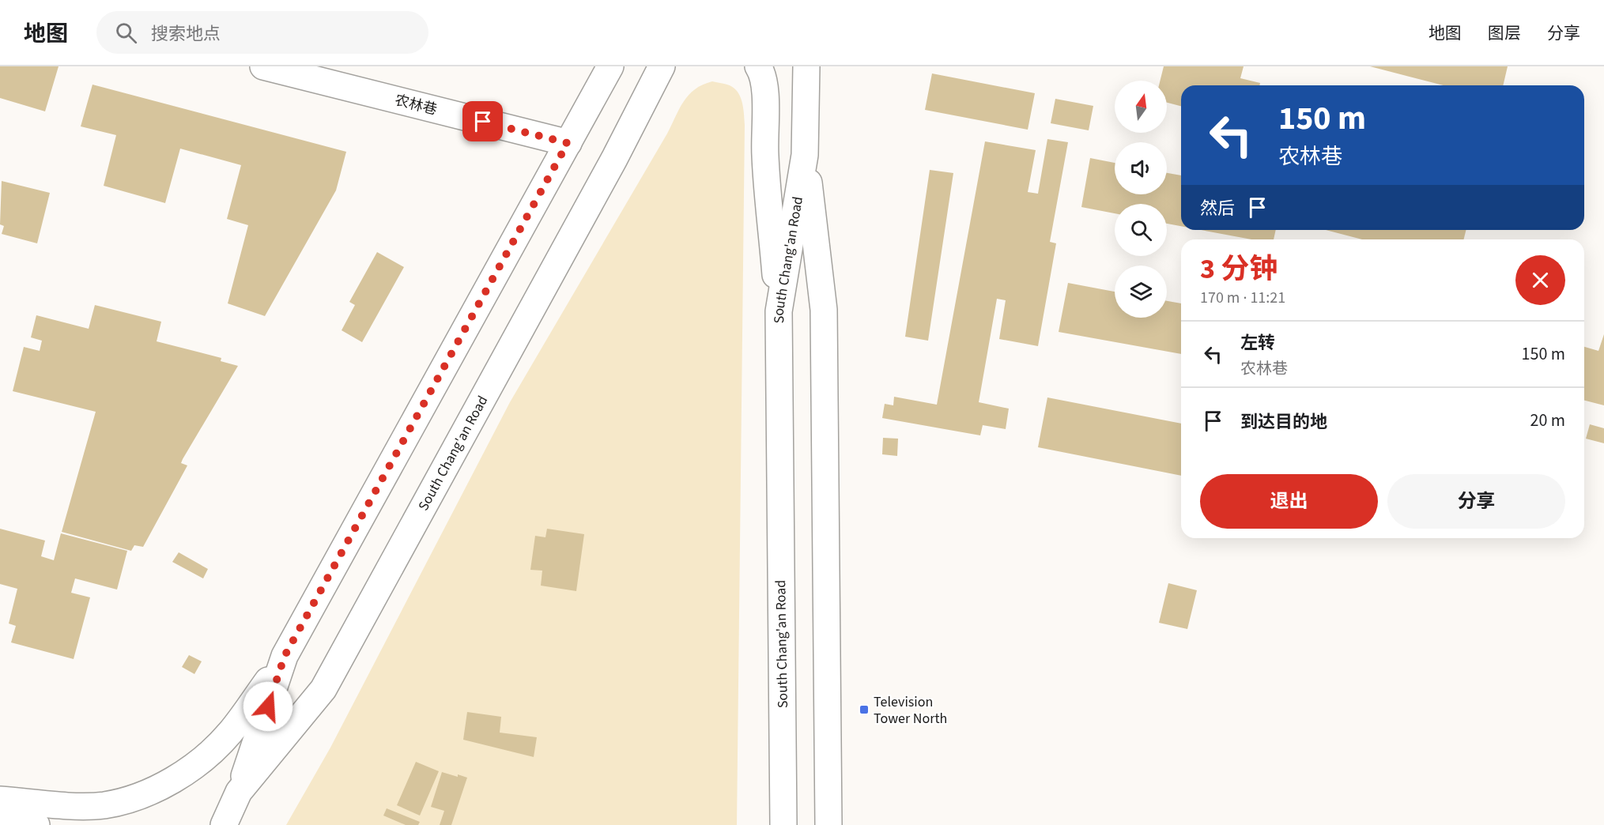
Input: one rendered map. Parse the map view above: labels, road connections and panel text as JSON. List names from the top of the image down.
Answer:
{
  "streets": {
    "main road": ["农林巷", "South Chang'an Road"]
  },
  "places": {
    "transit": ["Television Tower North"]
  },
  "north": "top",
  "page": {
    "header": "地图",
    "search": "搜索地点",
    "nav": ["地图", "图层", "分享"],
    "turn": ["150 m", "农林巷"],
    "then": "然后",
    "heading": ["3 分钟", "170 m · 11:21"],
    "list": [
      {
        "name": "左转",
        "note": "农林巷",
        "value": "150 m"
      },
      {
        "name": "到达目的地",
        "value": "20 m"
      }
    ],
    "buttons": ["退出", "分享"]
  }
}
